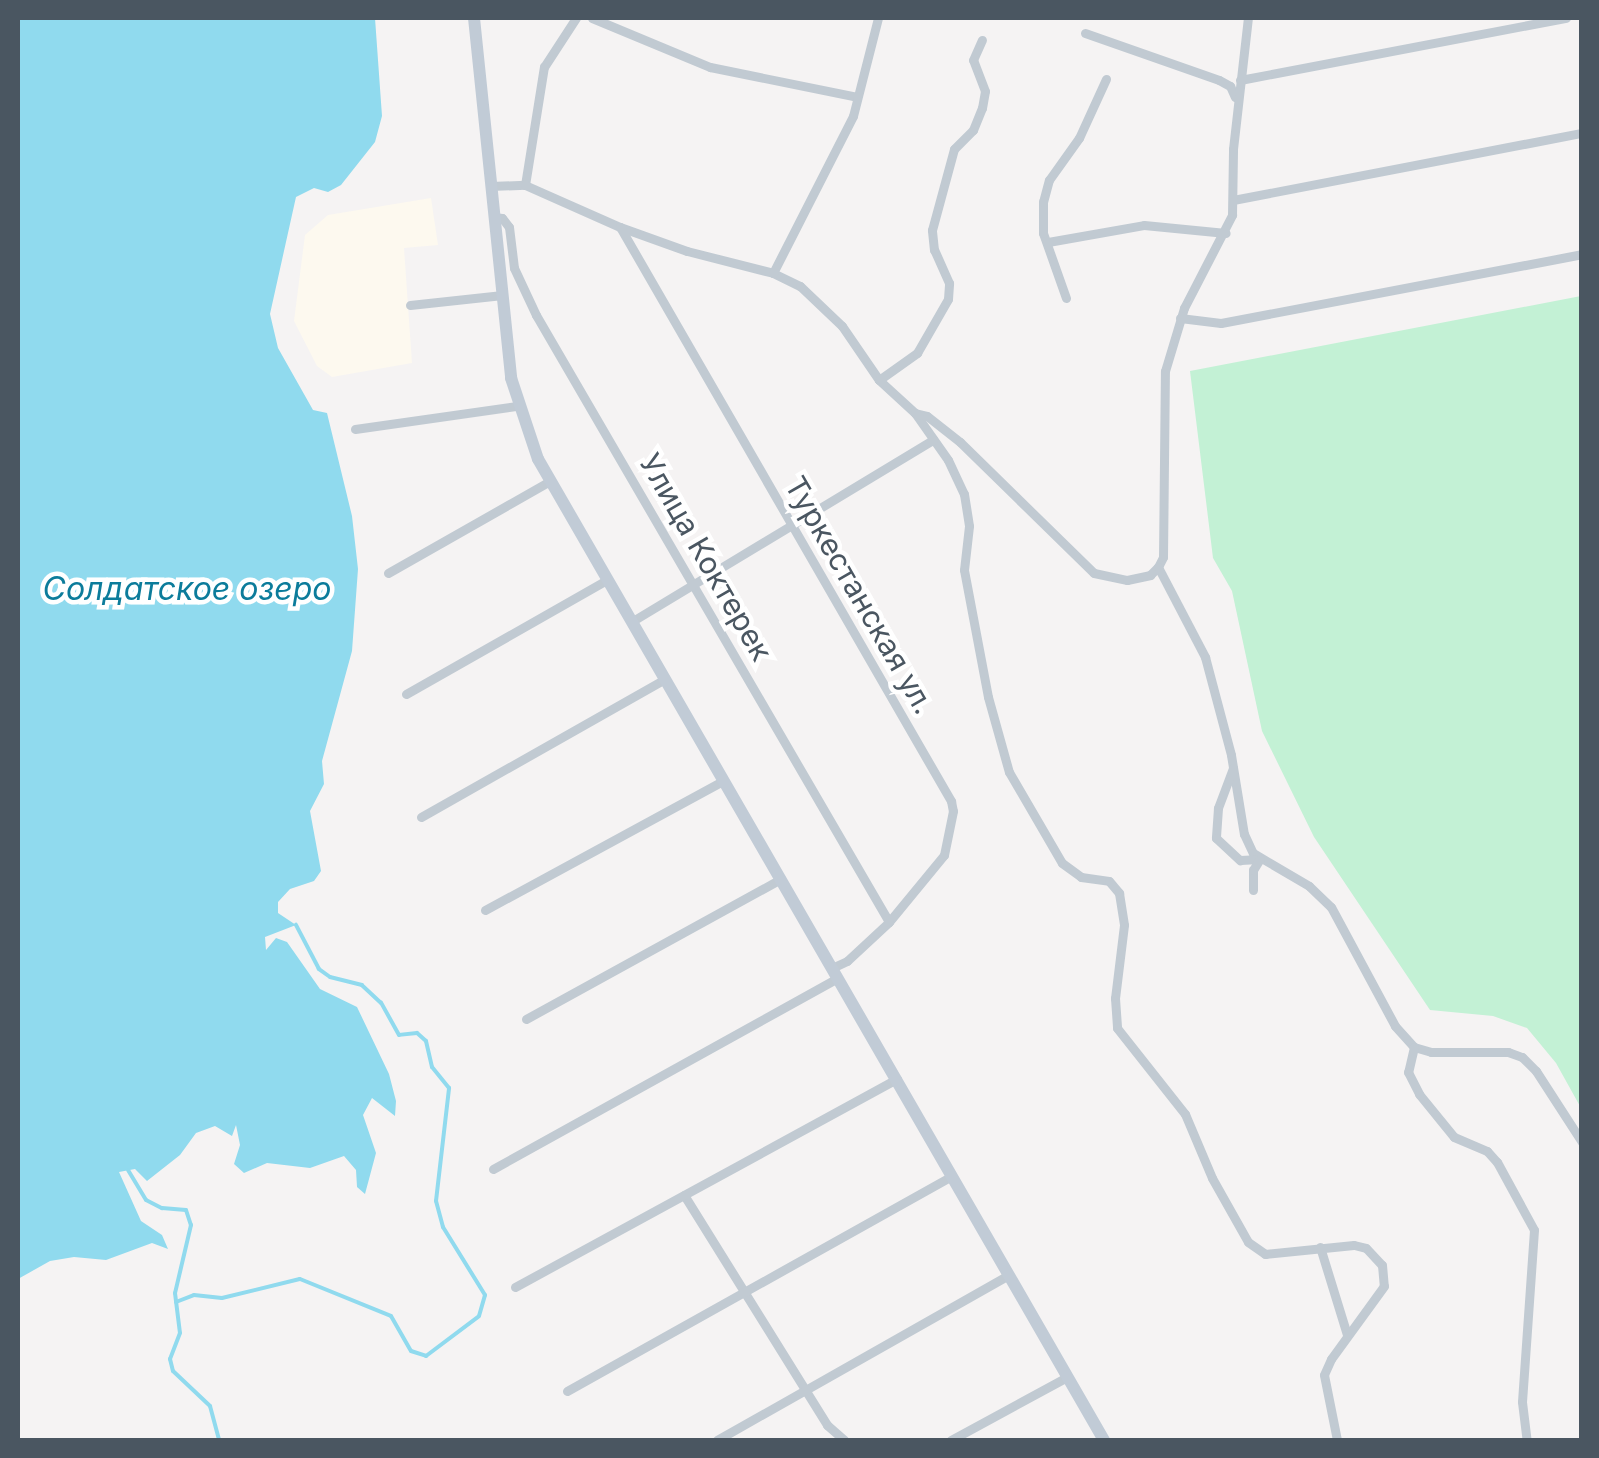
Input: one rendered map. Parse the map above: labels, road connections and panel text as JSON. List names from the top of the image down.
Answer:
{
  "streets": {
    "street": ["Улица Коктерек", "Туркестанская ул."]
  },
  "crossings": [
    ["Улица Коктерек", "Туркестанская ул."]
  ],
  "water": ["Солдатское озеро"]
}
